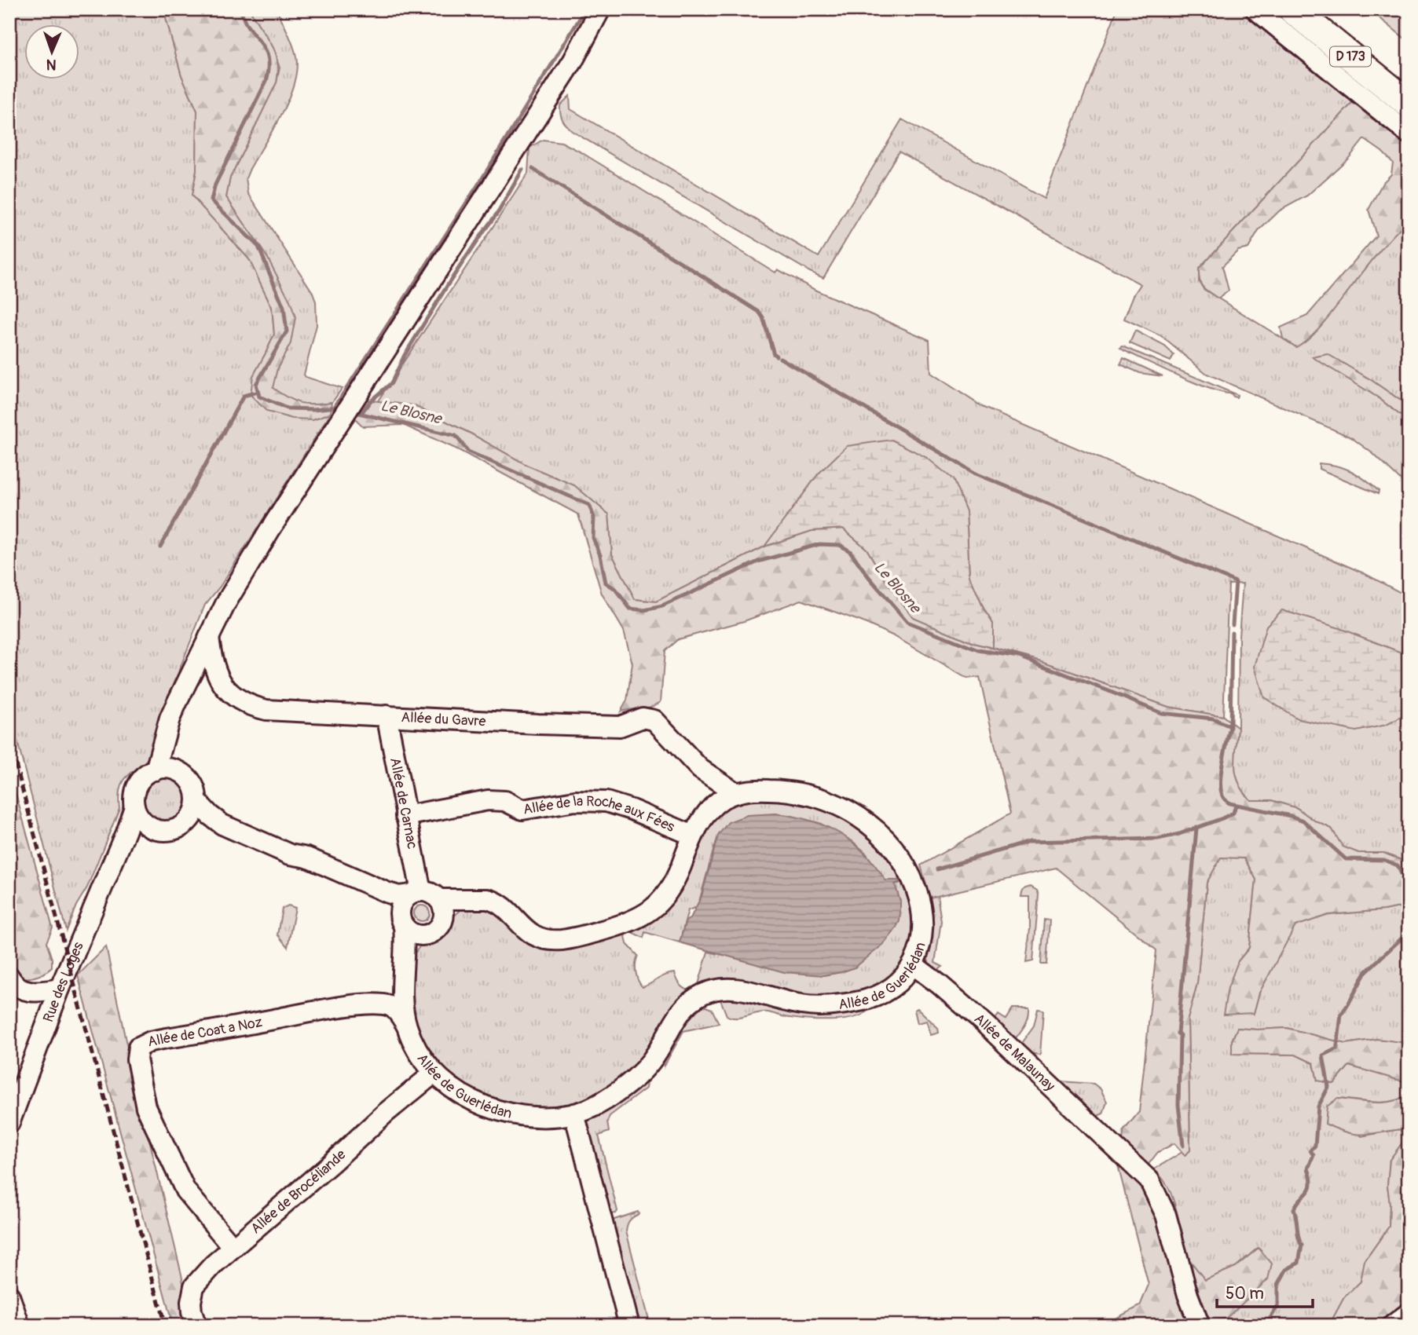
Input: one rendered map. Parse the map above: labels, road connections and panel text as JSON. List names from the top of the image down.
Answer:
{
  "streets": {
    "highway": ["D 173"],
    "street": [
      "Allée du Gavre",
      "Allée de Carnac",
      "Allée de la Roche aux Fées",
      "Allée de Guerlédan",
      "Rue des Loges",
      "Allée de Coat a Noz",
      "Allée de Malaunay",
      "Allée de Brocéliande"
    ]
  },
  "crossings": [
    ["Allée du Gavre", "Allée de Carnac"],
    ["Allée du Gavre", "Allée de Guerlédan"],
    ["Allée de Carnac", "Allée de la Roche aux Fées"],
    ["Allée de Carnac", "Allée de Guerlédan"],
    ["Allée de la Roche aux Fées", "Allée de Guerlédan"],
    ["Allée de Guerlédan", "Rue des Loges"],
    ["Allée de Guerlédan", "Allée de Coat a Noz"],
    ["Allée de Guerlédan", "Allée de Malaunay"],
    ["Allée de Guerlédan", "Allée de Brocéliande"],
    ["Allée de Coat a Noz", "Allée de Brocéliande"]
  ],
  "water": ["Le Blosne"],
  "scale_bar": "50 m",
  "north": "bottom"
}
